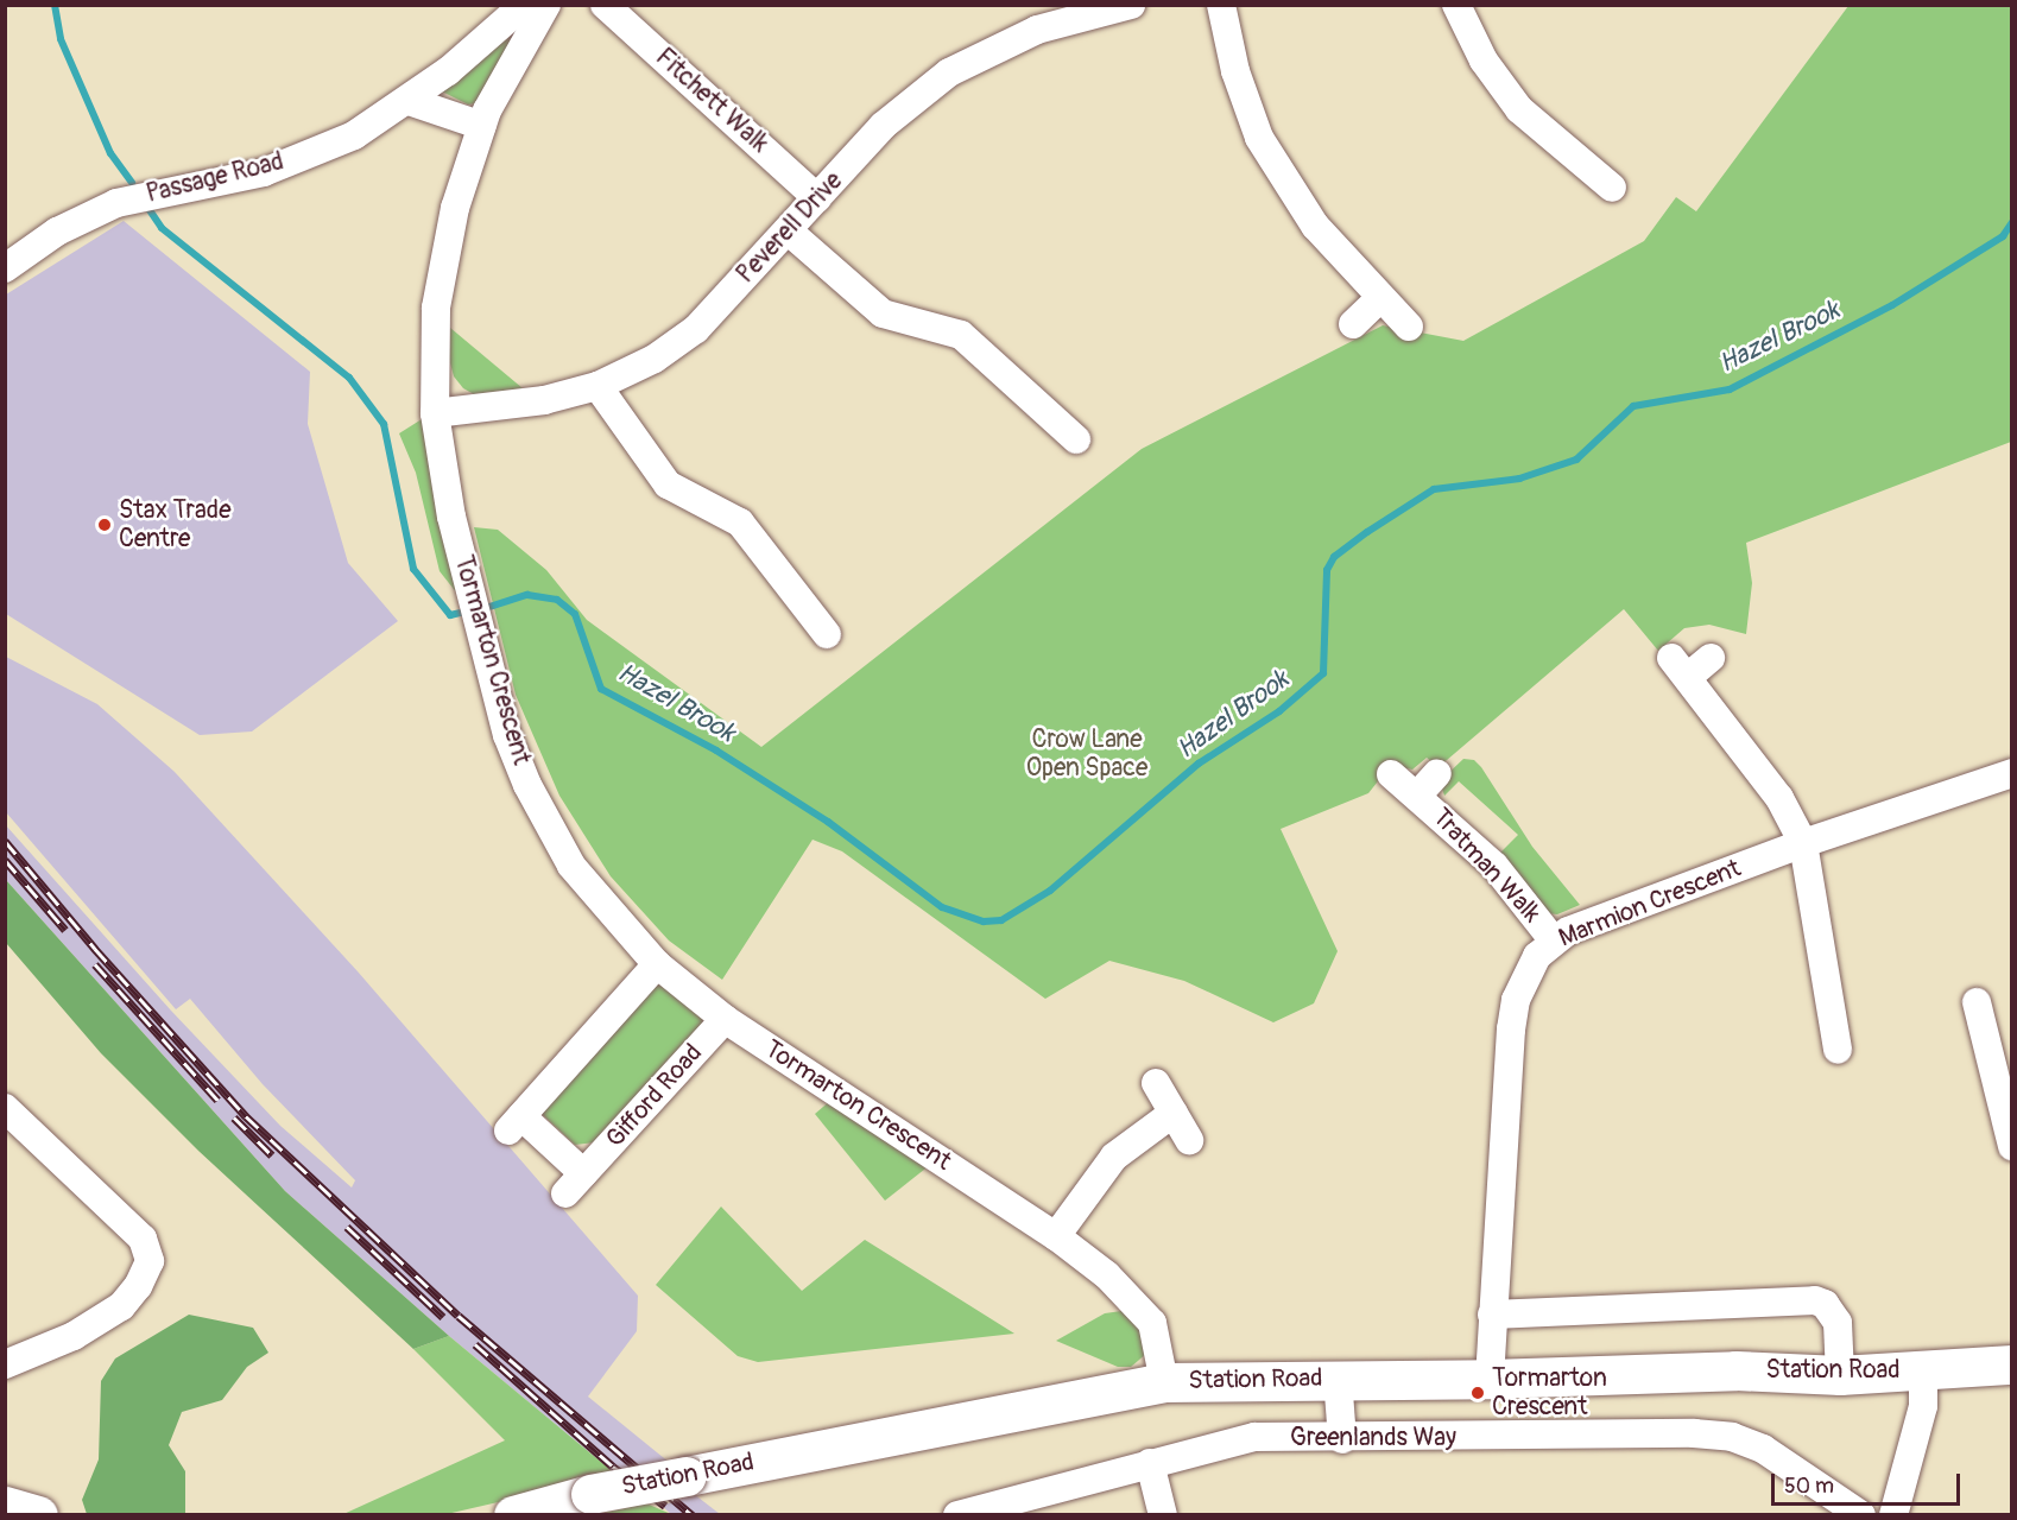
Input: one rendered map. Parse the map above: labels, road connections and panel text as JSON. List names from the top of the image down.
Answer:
{
  "streets": {
    "main road": ["Station Road"],
    "street": [
      "Fitchett Walk",
      "Passage Road",
      "Peverell Drive",
      "Tormarton Crescent",
      "Tratman Walk",
      "Marmion Crescent",
      "Gifford Road",
      "Greenlands Way"
    ]
  },
  "crossings": [
    ["Fitchett Walk", "Peverell Drive"],
    ["Peverell Drive", "Tormarton Crescent"],
    ["Tormarton Crescent", "Gifford Road"],
    ["Tormarton Crescent", "Station Road"],
    ["Tratman Walk", "Marmion Crescent"],
    ["Marmion Crescent", "Station Road"]
  ],
  "water": ["Hazel Brook"],
  "parks": ["Crow Lane Open Space"],
  "places": ["Stax Trade Centre", "Tormarton Crescent"],
  "scale_bar": "50 m"
}
